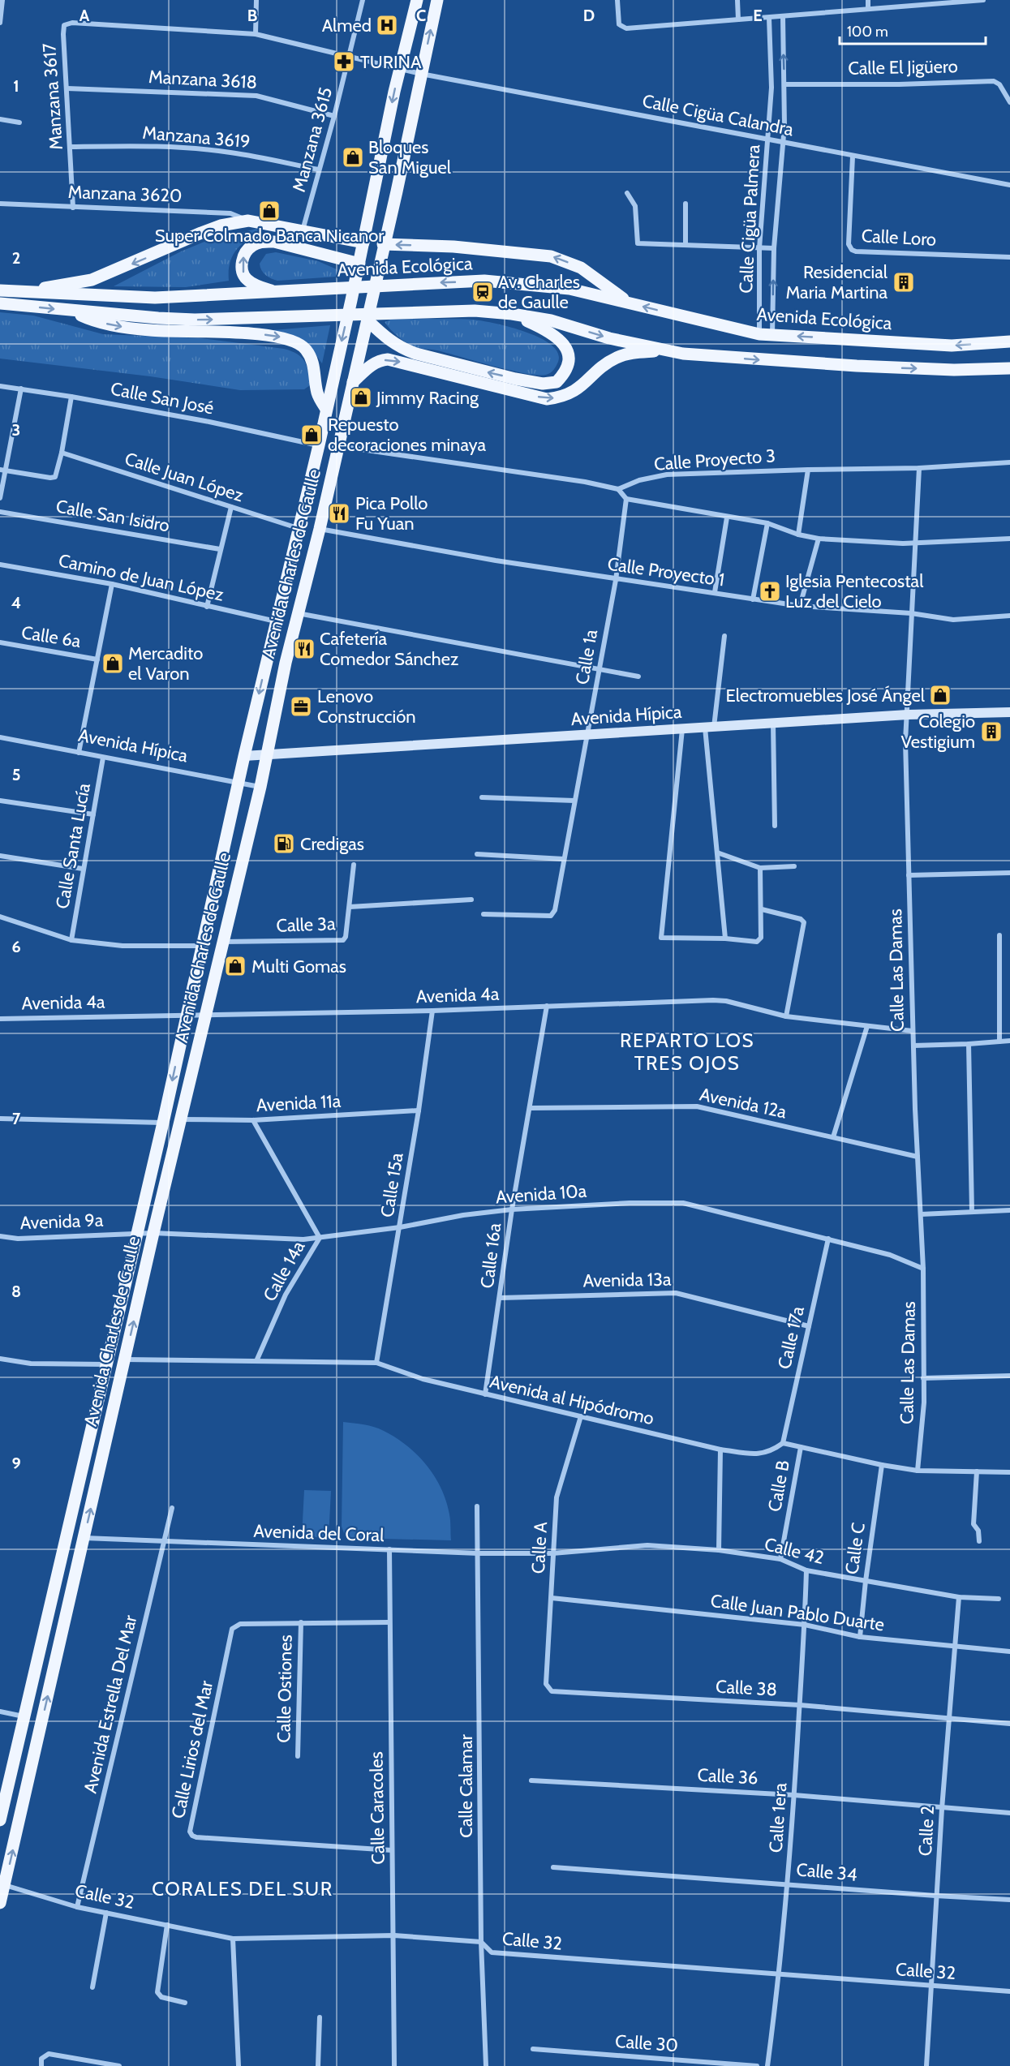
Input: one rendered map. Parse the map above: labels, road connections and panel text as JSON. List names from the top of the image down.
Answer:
{
  "streets": {
    "main road": ["Avenida Ecológica", "Avenida Charles de Gaulle"],
    "street": [
      "Calle El Jigüero",
      "Manzana 3618",
      "Manzana 3617",
      "Calle Cigüa Calandra",
      "Manzana 3619",
      "Manzana 3615",
      "Manzana 3620",
      "Calle Cigüa Palmera",
      "Calle Loro",
      "Calle San José",
      "Calle Proyecto 3",
      "Calle Juan López",
      "Calle San Isidro",
      "Calle Proyecto 1",
      "Camino de Juan López",
      "Calle 6a",
      "Calle 1a",
      "Avenida Hípica",
      "Calle Santa Lucía",
      "Calle 3a",
      "Calle Las Damas",
      "Avenida 4a",
      "Avenida 11a",
      "Avenida 12a",
      "Calle 15a",
      "Avenida 10a",
      "Avenida 9a",
      "Calle 16a",
      "Calle 14a",
      "Avenida 13a",
      "Calle 17a",
      "Avenida al Hipódromo",
      "Calle B",
      "Avenida del Coral",
      "Calle A",
      "Calle C",
      "Calle 42",
      "Calle Juan Pablo Duarte",
      "Calle 38",
      "Calle Ostiones",
      "Avenida Estrella Del Mar",
      "Calle Lirios del Mar",
      "Calle 36",
      "Calle Calamar",
      "Calle Caracoles",
      "Calle 1era",
      "Calle 2",
      "Calle 34",
      "Calle 32",
      "Calle 30"
    ]
  },
  "crossings": [
    ["Calle El Jigüero", "Calle Cigüa Palmera"],
    ["Manzana 3618", "Manzana 3617"],
    ["Manzana 3618", "Manzana 3615"],
    ["Manzana 3617", "Calle Cigüa Calandra"],
    ["Manzana 3617", "Manzana 3619"],
    ["Manzana 3617", "Manzana 3615"],
    ["Manzana 3617", "Manzana 3620"],
    ["Manzana 3617", "Avenida Charles de Gaulle"],
    ["Calle Cigüa Calandra", "Calle Cigüa Palmera"],
    ["Calle Cigüa Calandra", "Calle Loro"],
    ["Calle Cigüa Calandra", "Avenida Charles de Gaulle"],
    ["Manzana 3619", "Manzana 3615"],
    ["Calle Cigüa Palmera", "Avenida Ecológica"],
    ["Calle San José", "Avenida Charles de Gaulle"],
    ["Calle Proyecto 3", "Calle Las Damas"],
    ["Calle Juan López", "Avenida Charles de Gaulle"],
    ["Avenida Charles de Gaulle", "Calle Proyecto 1"],
    ["Avenida Charles de Gaulle", "Camino de Juan López"],
    ["Avenida Charles de Gaulle", "Avenida Hípica"],
    ["Avenida Charles de Gaulle", "Calle 3a"],
    ["Avenida Charles de Gaulle", "Avenida 4a"],
    ["Avenida Charles de Gaulle", "Avenida 11a"],
    ["Avenida Charles de Gaulle", "Avenida 10a"],
    ["Avenida Charles de Gaulle", "Avenida 9a"],
    ["Avenida Charles de Gaulle", "Avenida al Hipódromo"],
    ["Avenida Charles de Gaulle", "Avenida del Coral"],
    ["Avenida Charles de Gaulle", "Calle 32"],
    ["Calle Proyecto 1", "Calle 1a"],
    ["Calle Proyecto 1", "Calle Las Damas"],
    ["Calle 1a", "Avenida Hípica"],
    ["Avenida Hípica", "Calle Santa Lucía"],
    ["Avenida Hípica", "Calle Las Damas"],
    ["Calle Las Damas", "Avenida 4a"],
    ["Calle Las Damas", "Avenida 12a"],
    ["Calle Las Damas", "Avenida 10a"],
    ["Avenida 4a", "Calle 15a"],
    ["Avenida 4a", "Calle 16a"],
    ["Avenida 11a", "Calle 15a"],
    ["Avenida 11a", "Calle 14a"],
    ["Avenida 12a", "Calle 16a"],
    ["Calle 15a", "Avenida 10a"],
    ["Calle 15a", "Avenida al Hipódromo"],
    ["Avenida 10a", "Avenida 9a"],
    ["Avenida 10a", "Calle 16a"],
    ["Avenida 10a", "Calle 14a"],
    ["Avenida 10a", "Calle 17a"],
    ["Calle 16a", "Avenida 13a"],
    ["Calle 16a", "Avenida al Hipódromo"],
    ["Calle 14a", "Avenida al Hipódromo"],
    ["Avenida 13a", "Calle 17a"],
    ["Calle 17a", "Avenida al Hipódromo"],
    ["Avenida al Hipódromo", "Calle A"],
    ["Calle B", "Calle 42"],
    ["Avenida del Coral", "Calle A"],
    ["Avenida del Coral", "Calle 42"],
    ["Avenida del Coral", "Avenida Estrella Del Mar"],
    ["Avenida del Coral", "Calle Calamar"],
    ["Avenida del Coral", "Calle Caracoles"],
    ["Calle A", "Calle 42"],
    ["Calle A", "Calle Juan Pablo Duarte"],
    ["Calle A", "Calle 38"],
    ["Calle C", "Calle 42"],
    ["Calle C", "Calle Juan Pablo Duarte"],
    ["Calle 42", "Calle 1era"],
    ["Calle 42", "Calle 2"],
    ["Calle Juan Pablo Duarte", "Calle 1era"],
    ["Calle Juan Pablo Duarte", "Calle 2"],
    ["Calle 38", "Calle 1era"],
    ["Calle 38", "Calle 2"],
    ["Calle Ostiones", "Calle Lirios del Mar"],
    ["Avenida Estrella Del Mar", "Calle 32"],
    ["Calle Lirios del Mar", "Calle Caracoles"],
    ["Calle 36", "Calle 1era"],
    ["Calle 36", "Calle 2"],
    ["Calle Calamar", "Calle 32"],
    ["Calle Caracoles", "Calle 32"],
    ["Calle 1era", "Calle 34"],
    ["Calle 1era", "Calle 32"],
    ["Calle 2", "Calle 34"],
    ["Calle 2", "Calle 32"]
  ],
  "districts": ["REPARTO LOS TRES OJOS", "CORALES DEL SUR"],
  "places": {
    "hospital": ["Almed"],
    "pharmacy": ["TURINA"],
    "shop": [
      "Bloques San Miguel",
      "Super Colmado Banca Nicanor",
      "Jimmy Racing",
      "Repuesto decoraciones minaya",
      "Mercadito el Varon",
      "Electromuebles José Ángel",
      "Multi Gomas"
    ],
    "building": ["Residencial Maria Martina", "Colegio Vestigium"],
    "station": ["Av. Charles de Gaulle"],
    "restaurant": ["Pica Pollo Fu Yuan", "Cafetería Comedor Sánchez"],
    "church": ["Iglesia Pentecostal Luz del Cielo"],
    "office": ["Lenovo Construcción"],
    "fuel station": ["Credigas"]
  },
  "scale_bar": "100 m",
  "grid": {
    "columns": [
      "A",
      "B",
      "C",
      "D",
      "E"
    ],
    "rows": [
      "1",
      "2",
      "3",
      "4",
      "5",
      "6",
      "7",
      "8",
      "9"
    ]
  }
}
